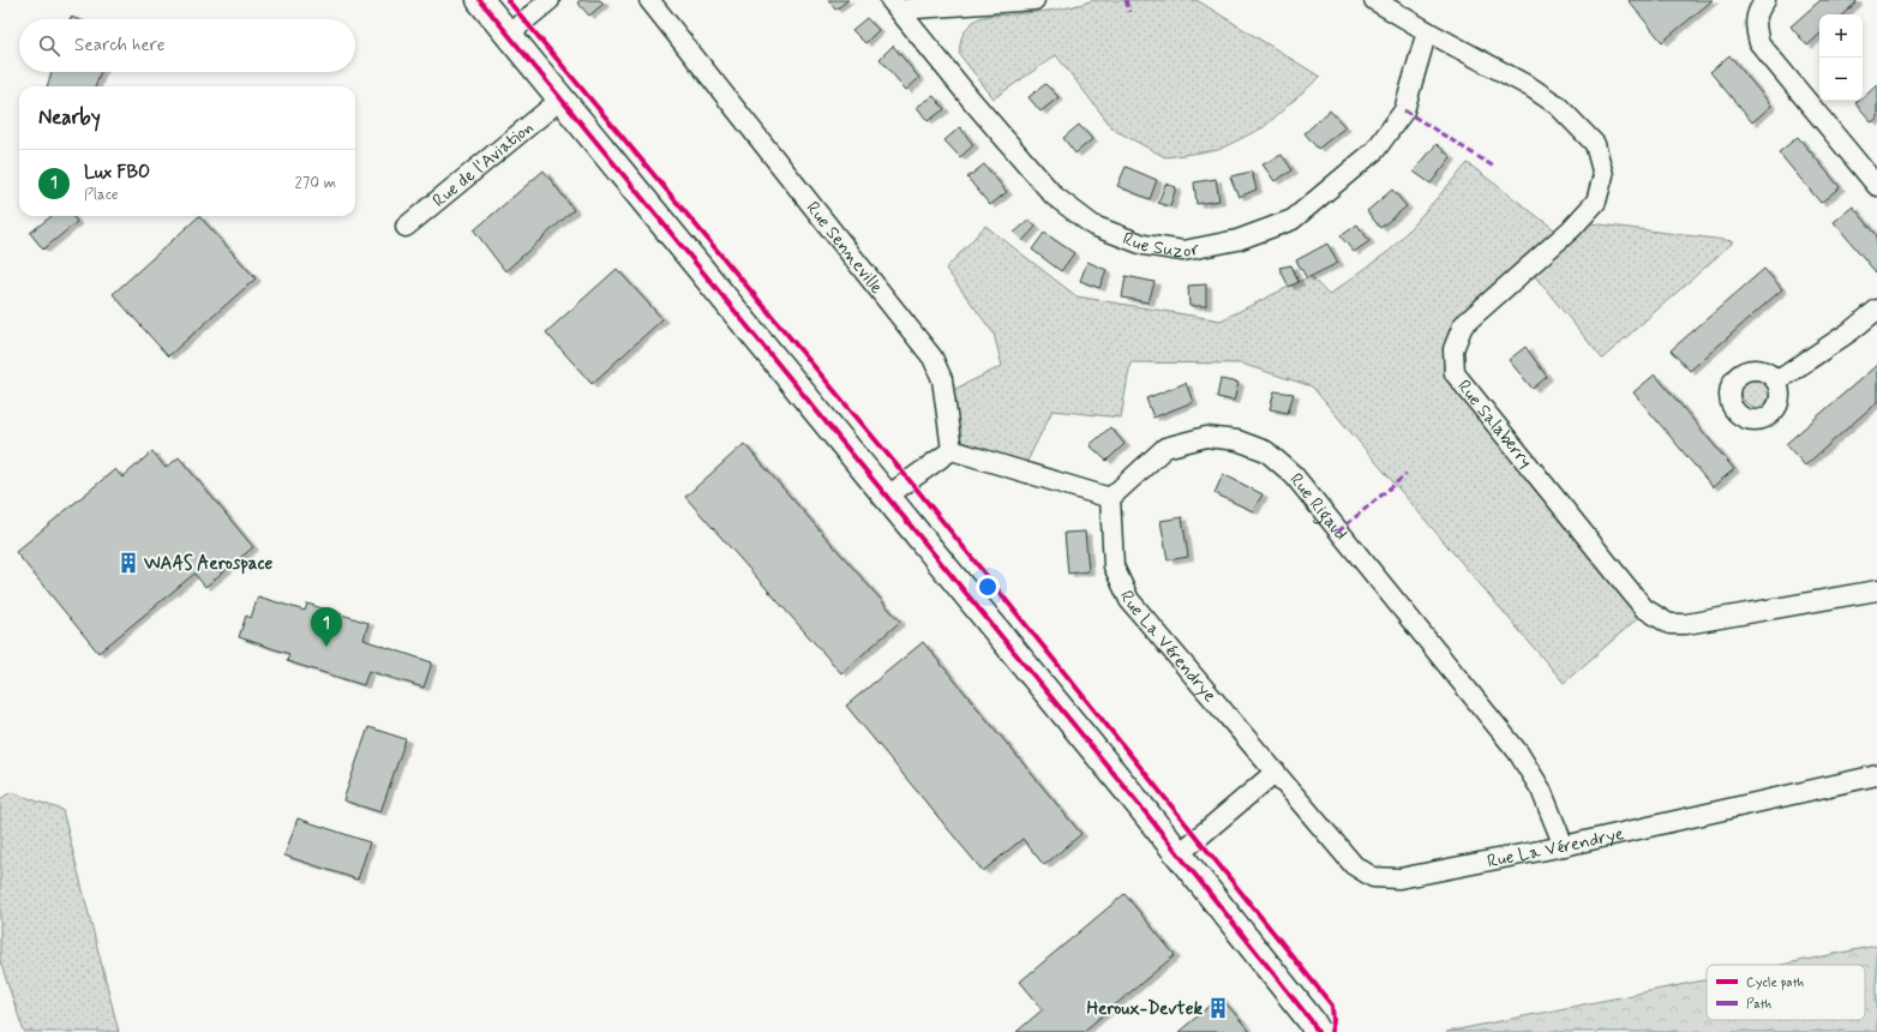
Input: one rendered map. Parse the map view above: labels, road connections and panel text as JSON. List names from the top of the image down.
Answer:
{
  "streets": {
    "street": [
      "Rue de l'Aviation",
      "Rue Suzor",
      "Rue Senneville",
      "Rue Salaberry",
      "Rue Rigaud",
      "Rue La Vérendrye"
    ]
  },
  "crossings": [
    ["Rue Suzor", "Rue Salaberry"],
    ["Rue Rigaud", "Rue La Vérendrye"]
  ],
  "places": {
    "building": ["WAAS Aerospace", "Heroux-Devtek"]
  },
  "legend": ["Cycle path", "Path"],
  "page": {
    "map_buttons": ["+", "−"],
    "search": "Search here",
    "heading": "Nearby",
    "list": [
      {
        "mark": "1",
        "name": "Lux FBO",
        "note": "Place",
        "value": "270 m"
      }
    ],
    "pins": "1"
  }
}
